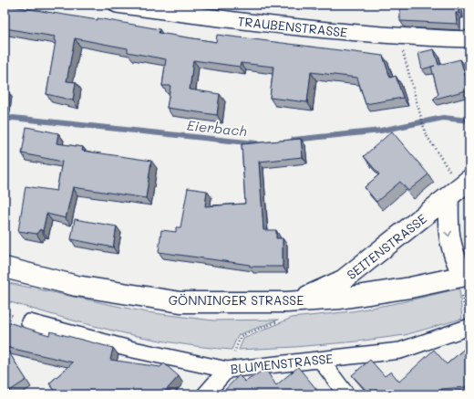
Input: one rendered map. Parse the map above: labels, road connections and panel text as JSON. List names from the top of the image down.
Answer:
{
  "streets": {
    "main road": ["SEITENSTRASSE", "GÖNNINGER STRASSE"],
    "street": ["TRAUBENSTRASSE", "BLUMENSTRASSE"]
  },
  "crossings": [
    ["SEITENSTRASSE", "GÖNNINGER STRASSE"]
  ],
  "water": ["Eierbach"]
}
